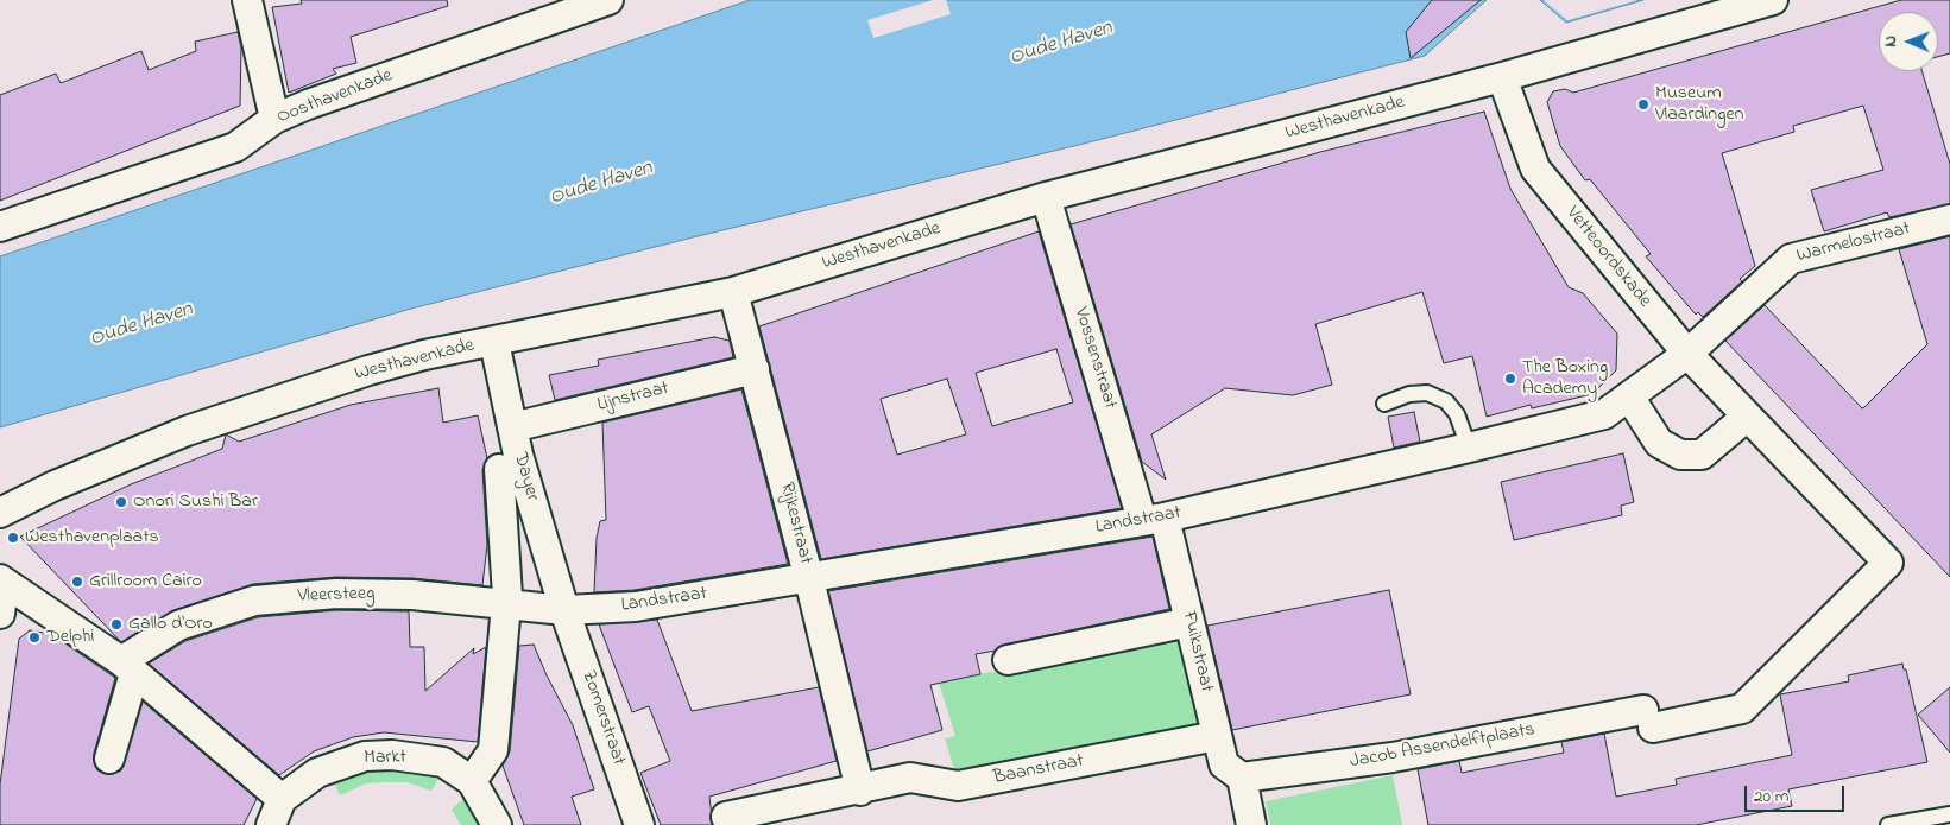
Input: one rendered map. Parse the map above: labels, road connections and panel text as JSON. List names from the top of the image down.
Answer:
{
  "streets": {
    "street": [
      "Oosthavenkade",
      "Westhavenkade",
      "Warmelostraat",
      "Vetteoordskade",
      "Vossenstraat",
      "Lijnstraat",
      "Dayer",
      "Landstraat",
      "Rijkestraat",
      "Vleersteeg",
      "Fuikstraat",
      "Zomerstraat",
      "Jacob Assendelftplaats",
      "Markt",
      "Baanstraat"
    ]
  },
  "crossings": [
    ["Westhavenkade", "Vetteoordskade"],
    ["Westhavenkade", "Vossenstraat"],
    ["Westhavenkade", "Dayer"],
    ["Westhavenkade", "Rijkestraat"],
    ["Warmelostraat", "Vetteoordskade"],
    ["Warmelostraat", "Landstraat"],
    ["Vetteoordskade", "Landstraat"],
    ["Vetteoordskade", "Jacob Assendelftplaats"],
    ["Vossenstraat", "Landstraat"],
    ["Vossenstraat", "Fuikstraat"],
    ["Lijnstraat", "Dayer"],
    ["Lijnstraat", "Rijkestraat"],
    ["Dayer", "Landstraat"],
    ["Dayer", "Vleersteeg"],
    ["Dayer", "Zomerstraat"],
    ["Landstraat", "Rijkestraat"],
    ["Landstraat", "Vleersteeg"],
    ["Landstraat", "Fuikstraat"],
    ["Landstraat", "Zomerstraat"],
    ["Rijkestraat", "Baanstraat"],
    ["Vleersteeg", "Zomerstraat"],
    ["Fuikstraat", "Jacob Assendelftplaats"],
    ["Fuikstraat", "Baanstraat"]
  ],
  "water": ["Oude Haven"],
  "places": [
    "Museum Vlaardingen",
    "The Boxing Academy",
    "Onori Sushi Bar",
    "Westhavenplaats",
    "Grillroom Cairo",
    "Gallo d'Oro",
    "Delphi"
  ],
  "scale_bar": "20 m",
  "north": "left"
}
